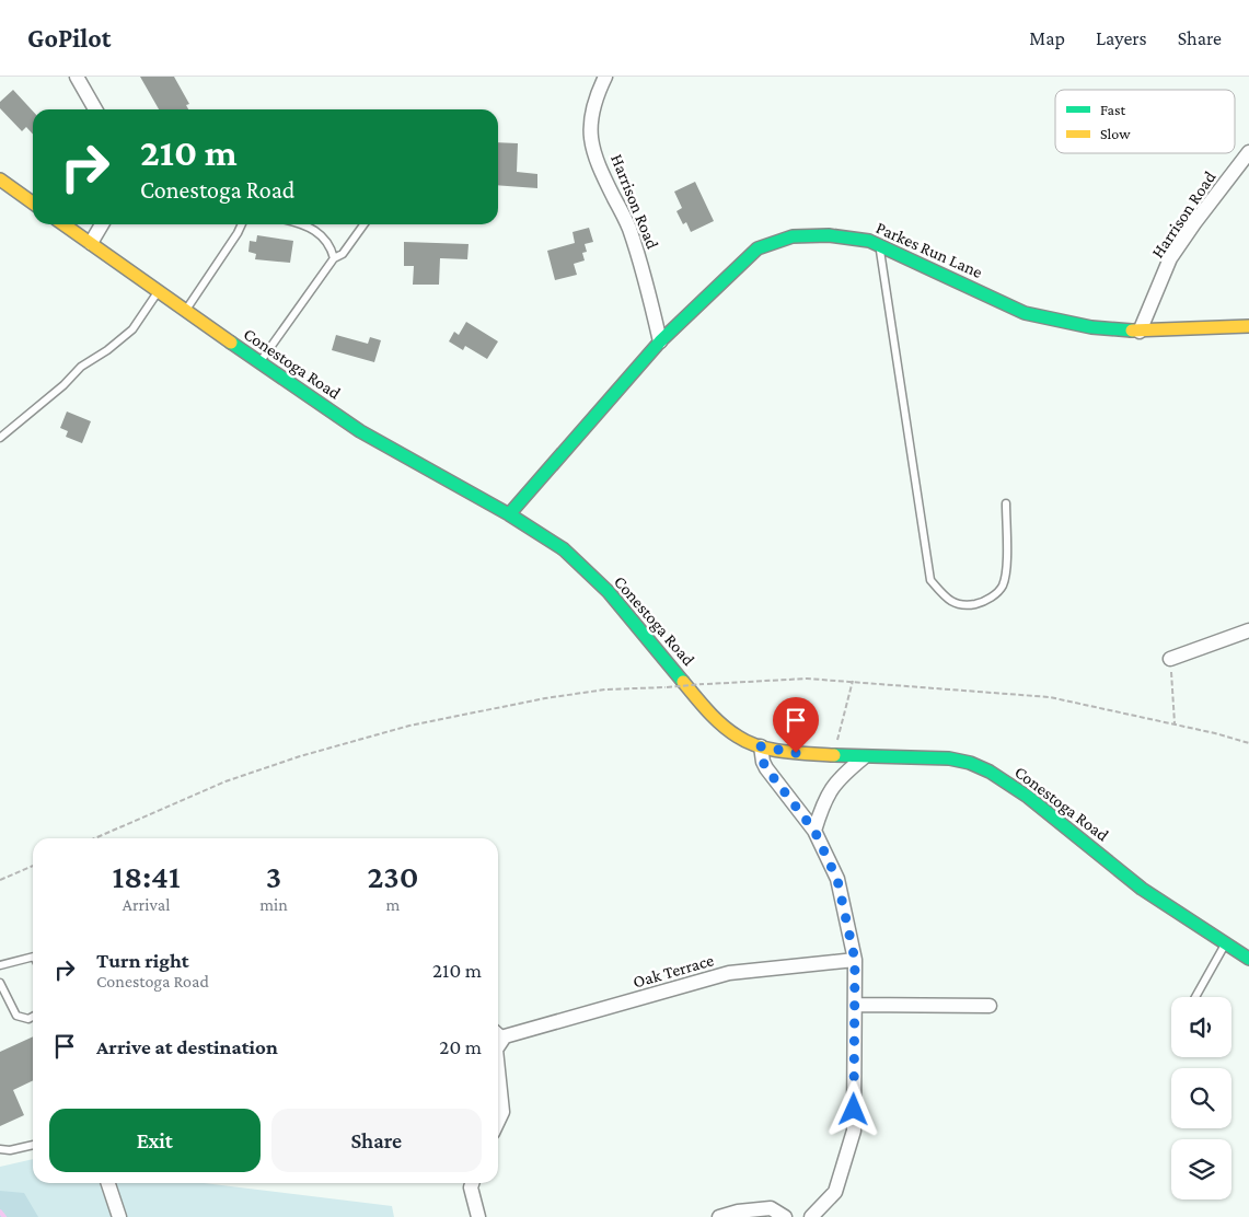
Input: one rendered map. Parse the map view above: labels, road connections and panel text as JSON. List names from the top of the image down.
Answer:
{
  "streets": {
    "main road": ["Parkes Run Lane", "Conestoga Road"],
    "street": ["Harrison Road", "Oak Terrace"]
  },
  "crossings": [
    ["Harrison Road", "Parkes Run Lane"],
    ["Parkes Run Lane", "Conestoga Road"]
  ],
  "legend": ["Fast", "Slow"],
  "page": {
    "header": "GoPilot",
    "nav": ["Map", "Layers", "Share"],
    "turn": ["210 m", "Conestoga Road"],
    "eta": [
      "18:41",
      "Arrival",
      "3",
      "min",
      "230",
      "m"
    ],
    "list": [
      {
        "name": "Turn right",
        "note": "Conestoga Road",
        "value": "210 m"
      },
      {
        "name": "Arrive at destination",
        "value": "20 m"
      }
    ],
    "buttons": ["Exit", "Share"]
  }
}
